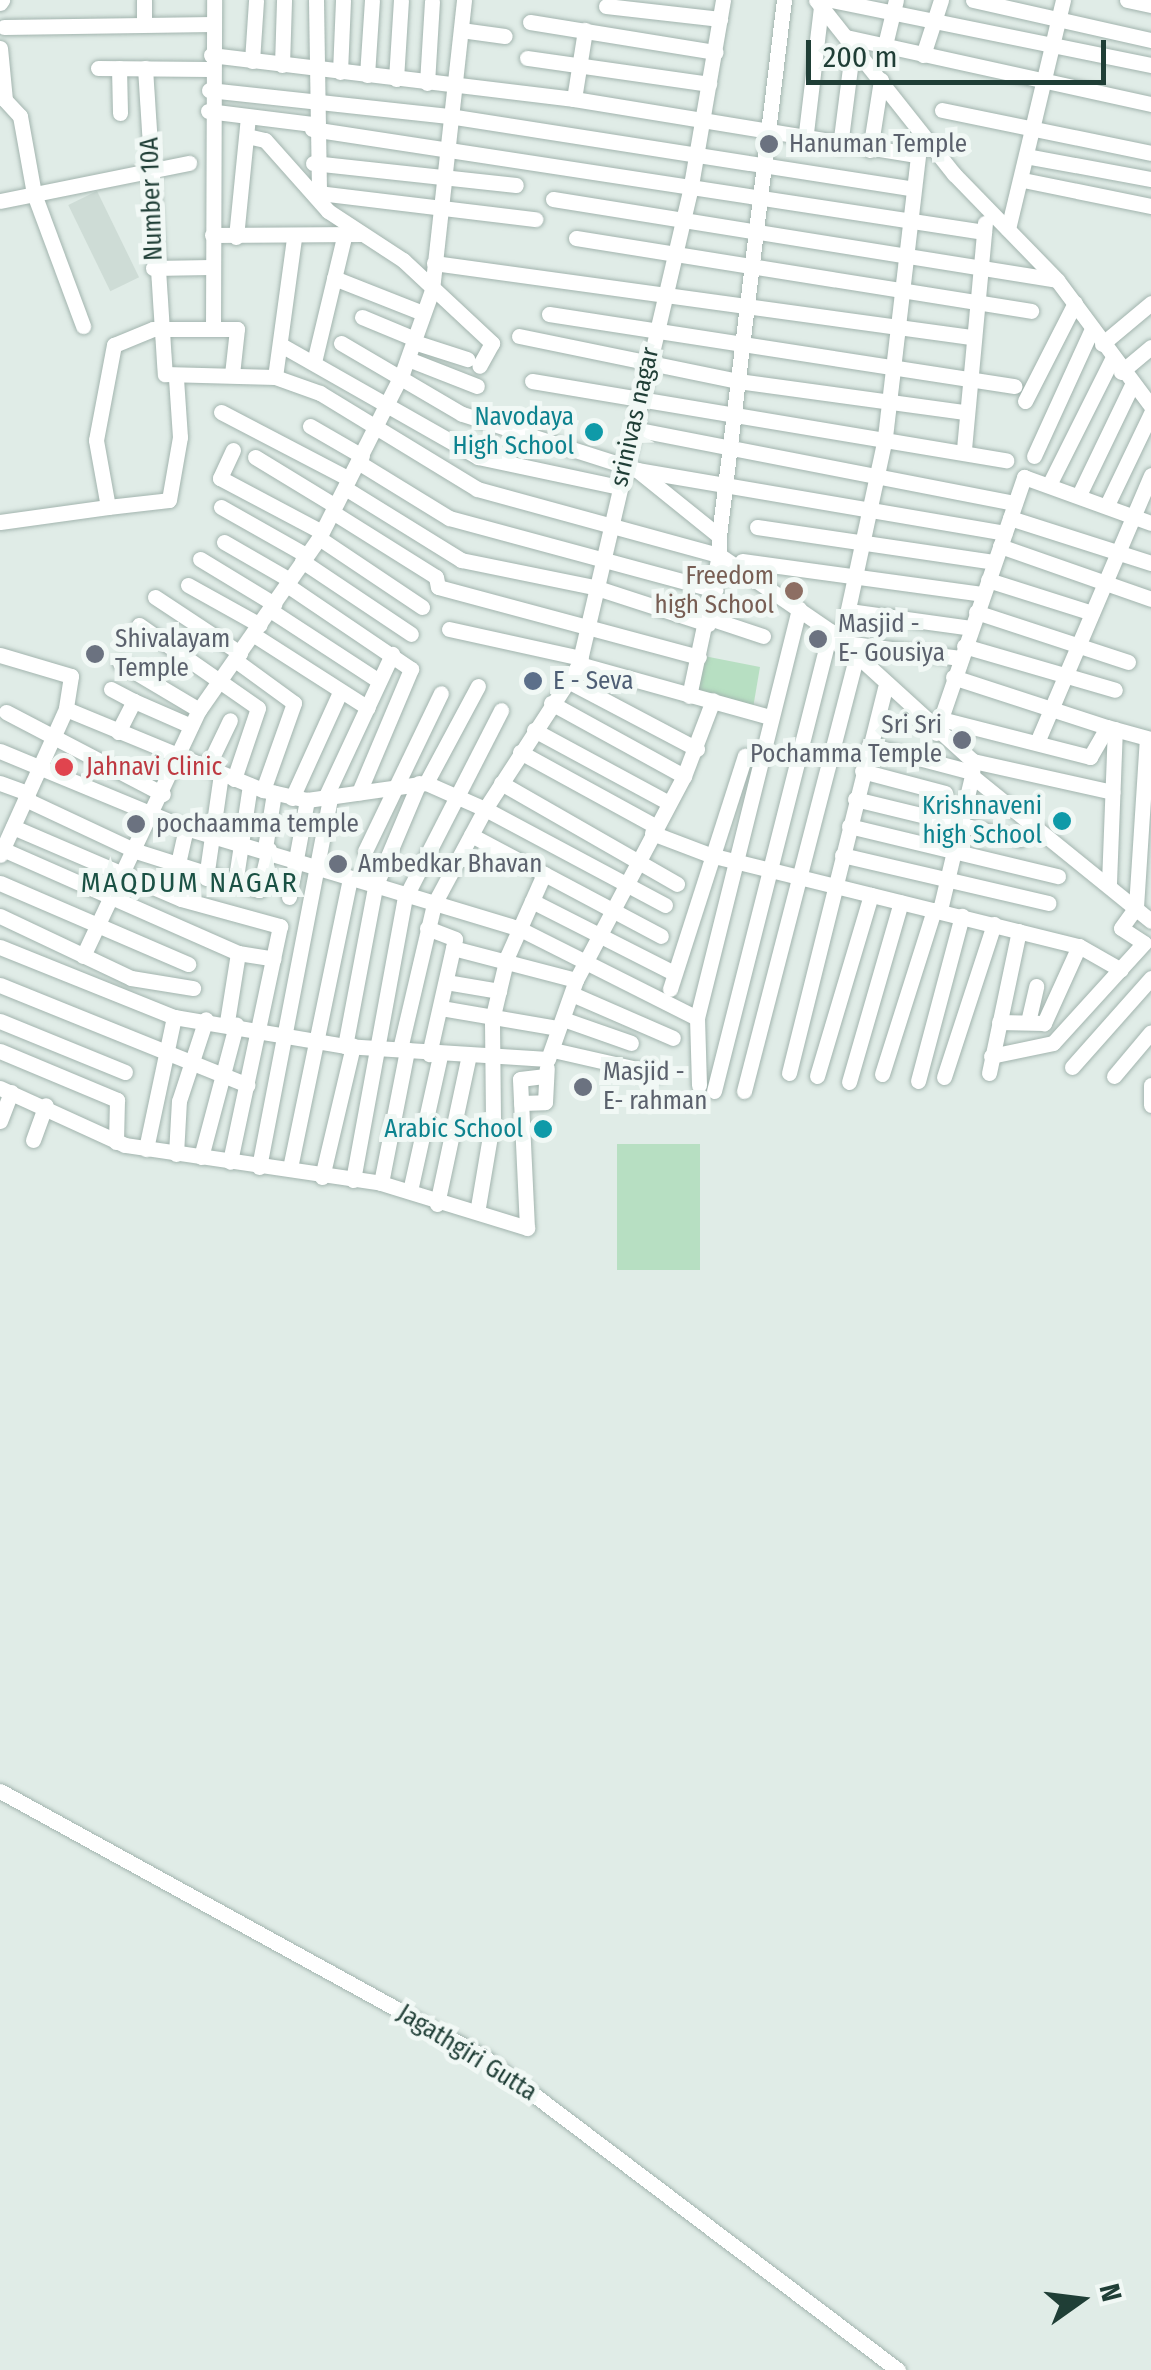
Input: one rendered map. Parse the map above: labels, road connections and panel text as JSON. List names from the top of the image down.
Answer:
{
  "streets": {
    "street": ["Number 10A", "srinivas nagar", "Jagathgiri Gutta"]
  },
  "districts": ["MAQDUM NAGAR"],
  "places": [
    "Hanuman Temple",
    "Navodaya High School",
    "Freedom high School",
    "Masjid - E- Gousiya",
    "Shivalayam Temple",
    "E - Seva",
    "Sri Sri Pochamma Temple",
    "Jahnavi Clinic",
    "Krishnaveni high School",
    "pochaamma temple",
    "Ambedkar Bhavan",
    "Masjid - E- rahman",
    "Arabic School"
  ],
  "scale_bar": "200 m",
  "north": "right"
}
